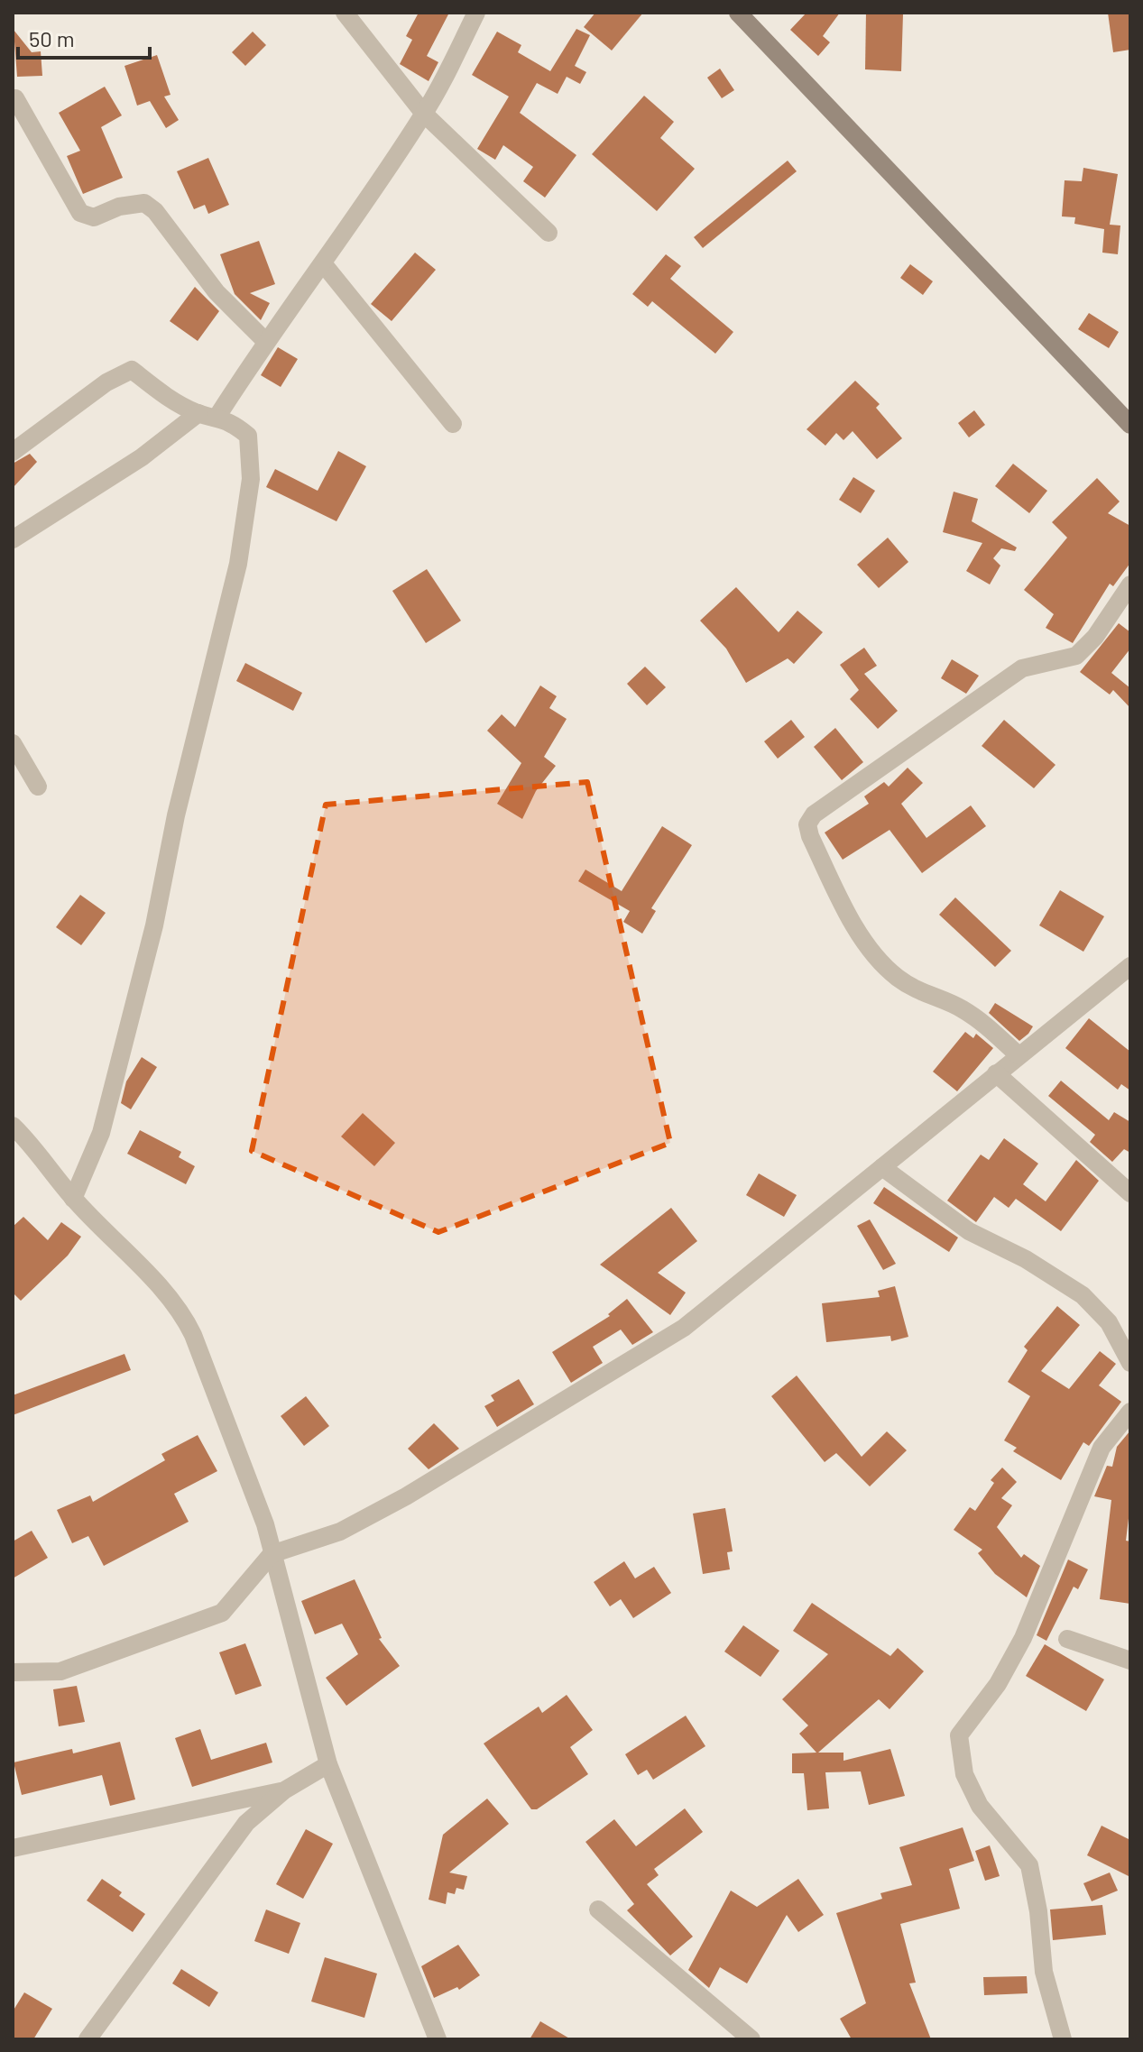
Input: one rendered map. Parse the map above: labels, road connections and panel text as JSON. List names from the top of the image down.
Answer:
{
  "scale_bar": "50 m"
}
